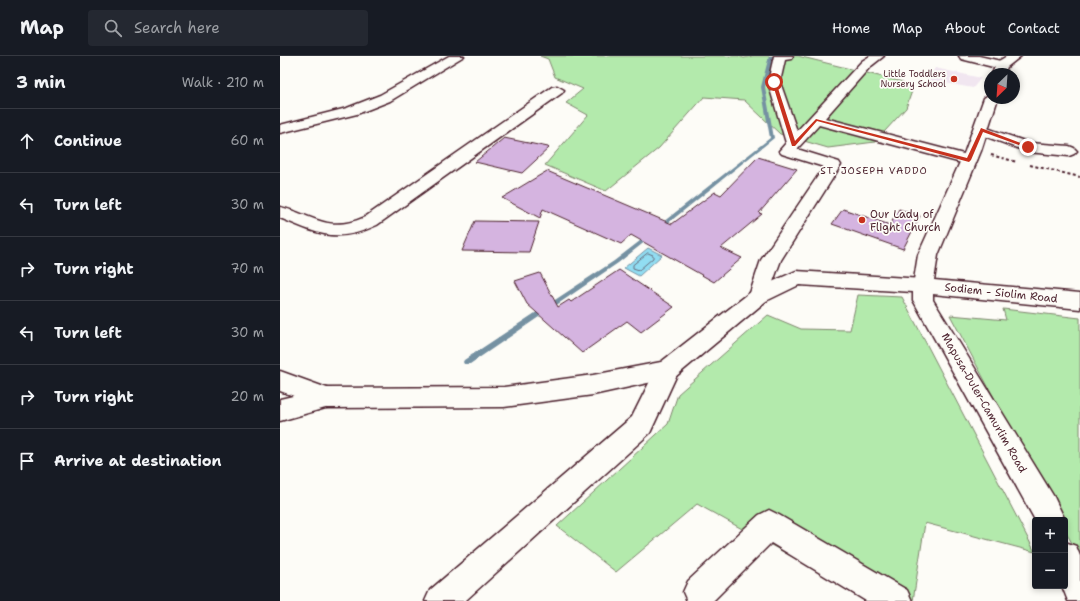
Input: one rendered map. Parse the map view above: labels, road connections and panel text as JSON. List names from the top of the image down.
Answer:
{
  "streets": {
    "street": ["Sodiem - Siolim Road", "Mapusa-Duler-Camurlim Road"]
  },
  "crossings": [
    ["Sodiem - Siolim Road", "Mapusa-Duler-Camurlim Road"]
  ],
  "districts": ["ST. JOSEPH VADDO"],
  "places": ["Little Toddlers Nursery School", "Our Lady of Flight Church"],
  "north": "bottom left",
  "page": {
    "header": "Map",
    "search": "Search here",
    "nav": [
      "Home",
      "Map",
      "About",
      "Contact"
    ],
    "heading": ["3 min", "Walk · 210 m"],
    "list": [
      ["Continue", "60 m"],
      ["Turn left", "30 m"],
      ["Turn right", "70 m"],
      ["Turn left", "30 m"],
      ["Turn right", "20 m"],
      "Arrive at destination"
    ],
    "map_buttons": ["+", "−"]
  }
}
